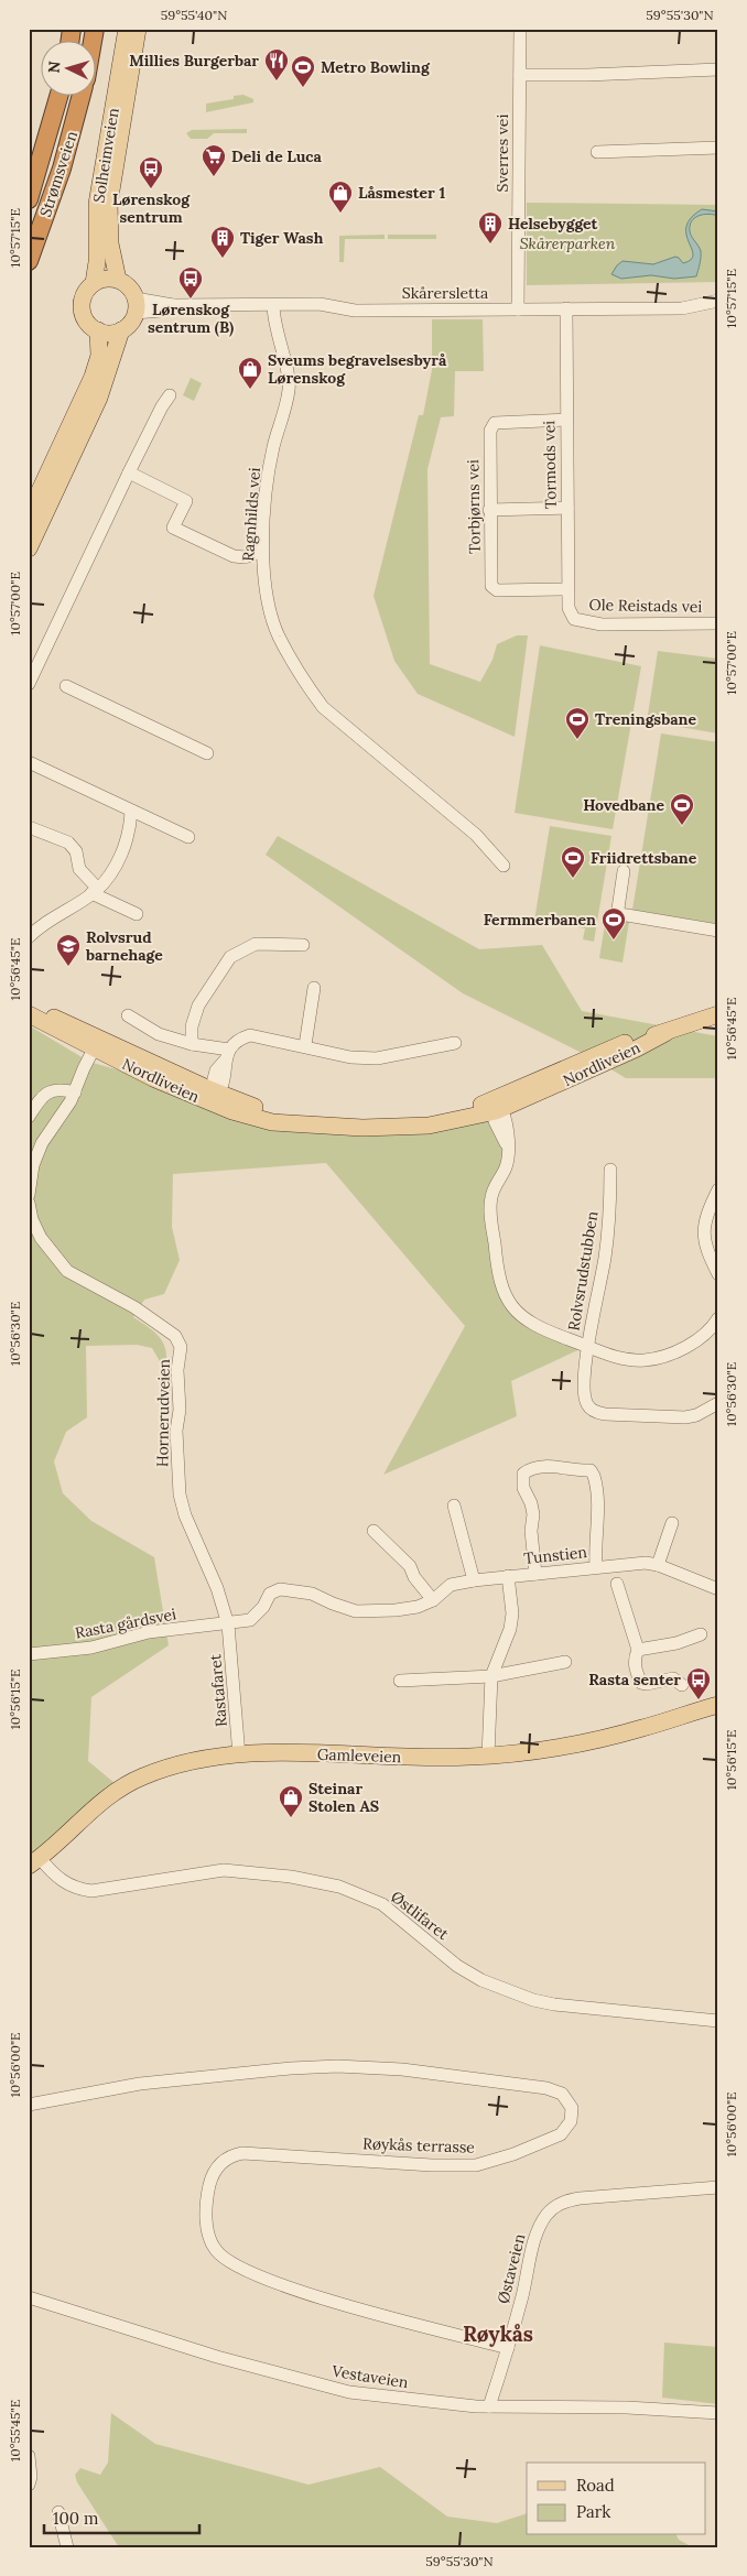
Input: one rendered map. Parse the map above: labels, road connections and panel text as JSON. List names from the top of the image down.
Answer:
{
  "streets": {
    "highway": ["Strømsveien"],
    "main road": ["Solheimveien", "Nordliveien", "Gamleveien"],
    "street": [
      "Sverres vei",
      "Skårersletta",
      "Tormods vei",
      "Torbjørns vei",
      "Ragnhilds vei",
      "Ole Reistads vei",
      "Rolvsrudstubben",
      "Hornerudveien",
      "Tunstien",
      "Rasta gårdsvei",
      "Rastafaret",
      "Østlifaret",
      "Røykås terrasse",
      "Østaveien",
      "Vestaveien"
    ]
  },
  "crossings": [
    ["Sverres vei", "Skårersletta"],
    ["Solheimveien", "Skårersletta"],
    ["Skårersletta", "Tormods vei"],
    ["Skårersletta", "Ragnhilds vei"],
    ["Tormods vei", "Torbjørns vei"],
    ["Tormods vei", "Ole Reistads vei"],
    ["Hornerudveien", "Rasta gårdsvei"],
    ["Hornerudveien", "Rastafaret"],
    ["Tunstien", "Rasta gårdsvei"],
    ["Rasta gårdsvei", "Rastafaret"],
    ["Rastafaret", "Gamleveien"],
    ["Gamleveien", "Østlifaret"],
    ["Røykås terrasse", "Østaveien"],
    ["Østaveien", "Vestaveien"]
  ],
  "districts": ["Røykås"],
  "parks": ["Skårerparken"],
  "places": {
    "restaurant": ["Millies Burgerbar"],
    "sports": [
      "Metro Bowling",
      "Treningsbane",
      "Hovedbane",
      "Friidrettsbane",
      "Fermmerbanen"
    ],
    "supermarket": ["Deli de Luca"],
    "bus stop": ["Lørenskog sentrum", "Lørenskog sentrum (B)", "Rasta senter"],
    "shop": ["Låsmester 1", "Sveums begravelsesbyrå Lørenskog", "Steinar Stolen AS"],
    "building": ["Helsebygget", "Tiger Wash"],
    "school or university": ["Rolvsrud barnehage"]
  },
  "legend": ["Road", "Park"],
  "scale_bar": "100 m",
  "north": "left",
  "coordinates": [
    "59°55'40\"N",
    "59°55'30\"N",
    "10°57'15\"E",
    "10°57'00\"E",
    "10°56'45\"E",
    "10°56'30\"E",
    "10°56'15\"E",
    "10°56'00\"E",
    "10°55'45\"E"
  ]
}
